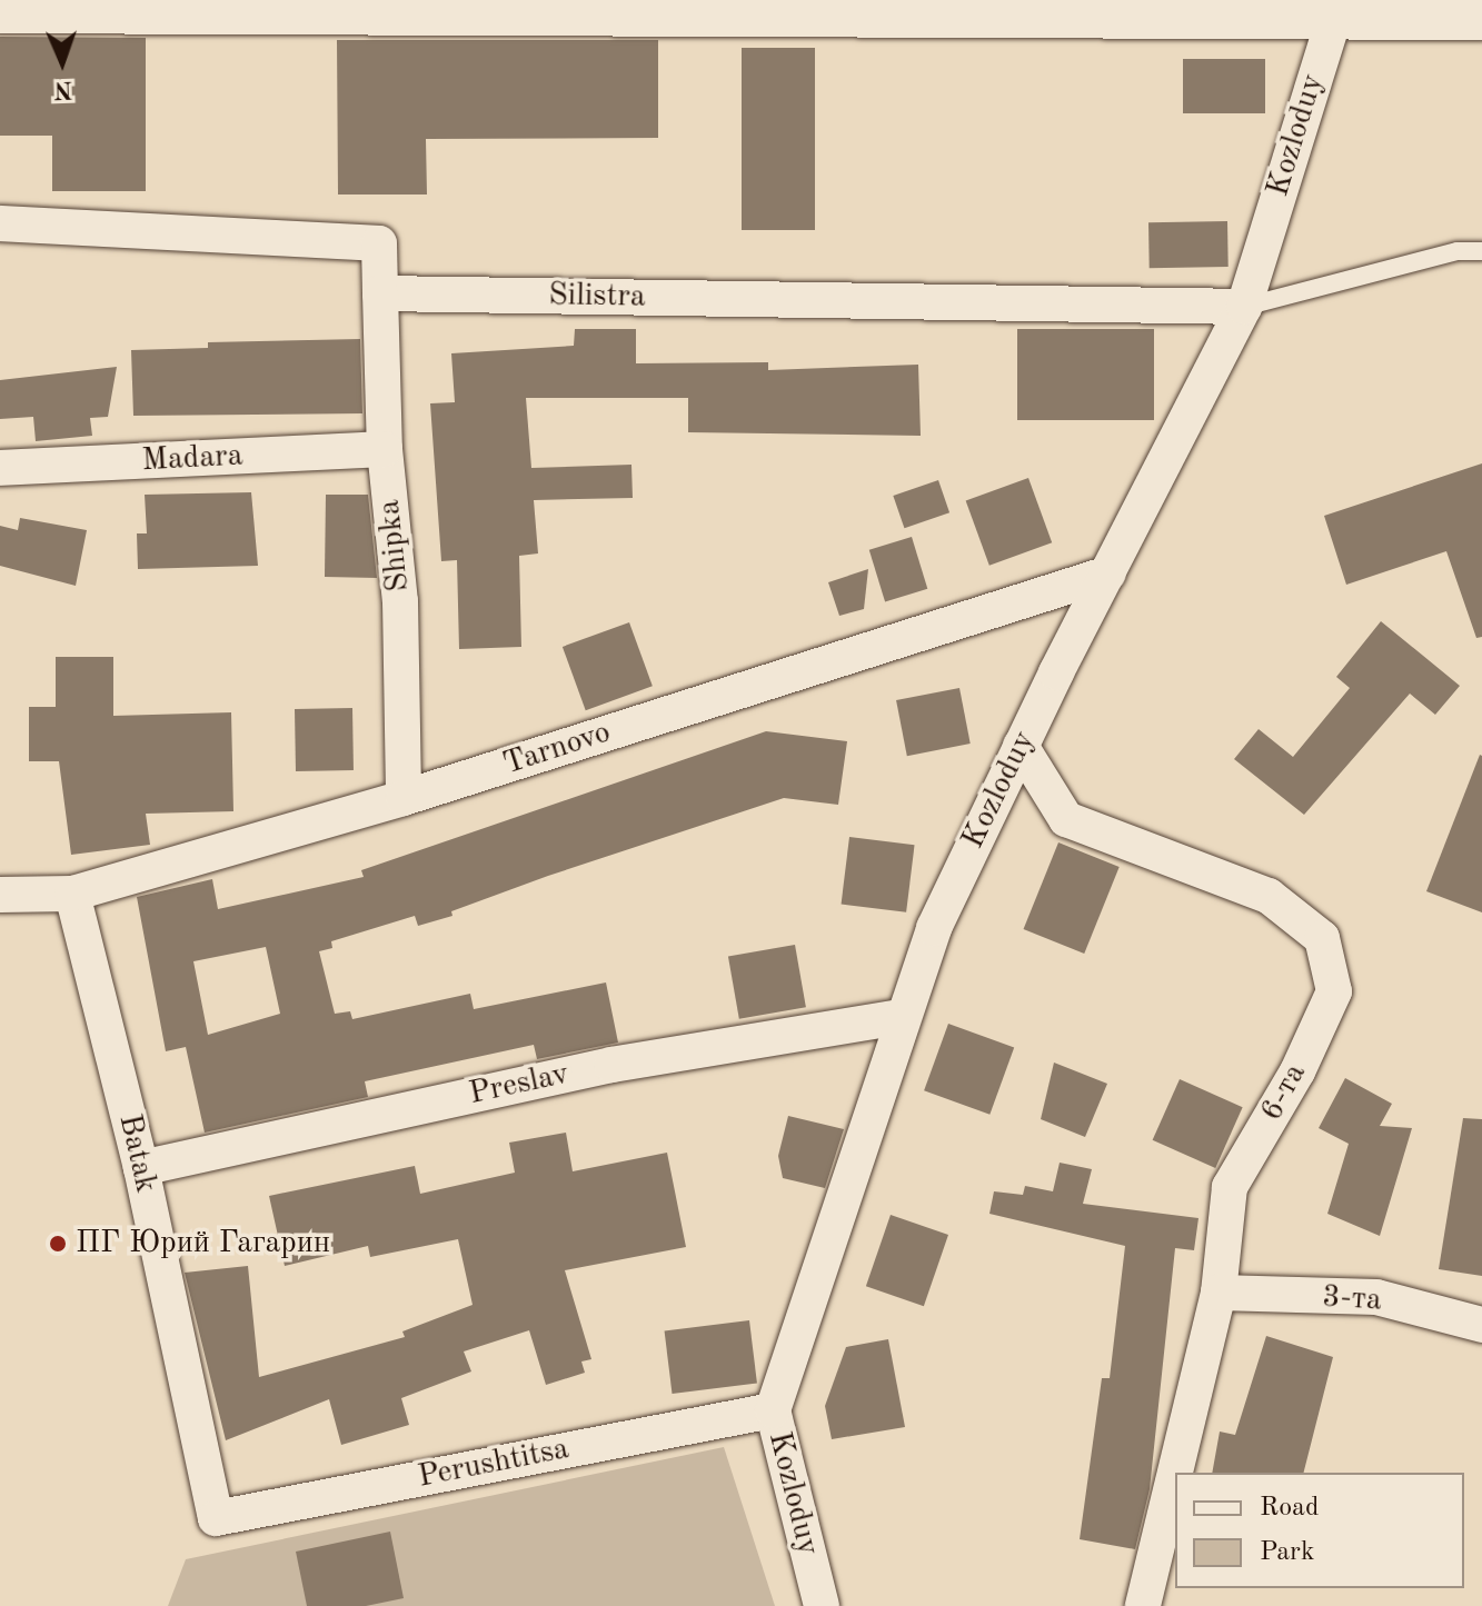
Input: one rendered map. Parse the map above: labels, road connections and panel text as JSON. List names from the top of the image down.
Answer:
{
  "streets": {
    "street": [
      "Kozloduy",
      "Silistra",
      "Madara",
      "Shipka",
      "Tarnovo",
      "Preslav",
      "6-та",
      "Batak",
      "3-та",
      "Perushtitsa"
    ]
  },
  "crossings": [
    ["Kozloduy", "Silistra"],
    ["Kozloduy", "Tarnovo"],
    ["Kozloduy", "Preslav"],
    ["Kozloduy", "6-та"],
    ["Kozloduy", "Perushtitsa"],
    ["Silistra", "Shipka"],
    ["Madara", "Shipka"],
    ["Shipka", "Tarnovo"],
    ["Tarnovo", "Batak"],
    ["Preslav", "Batak"],
    ["6-та", "3-та"],
    ["Batak", "Perushtitsa"]
  ],
  "places": ["ПГ Юрий Гагарин"],
  "legend": ["Road", "Park"],
  "north": "bottom"
}
